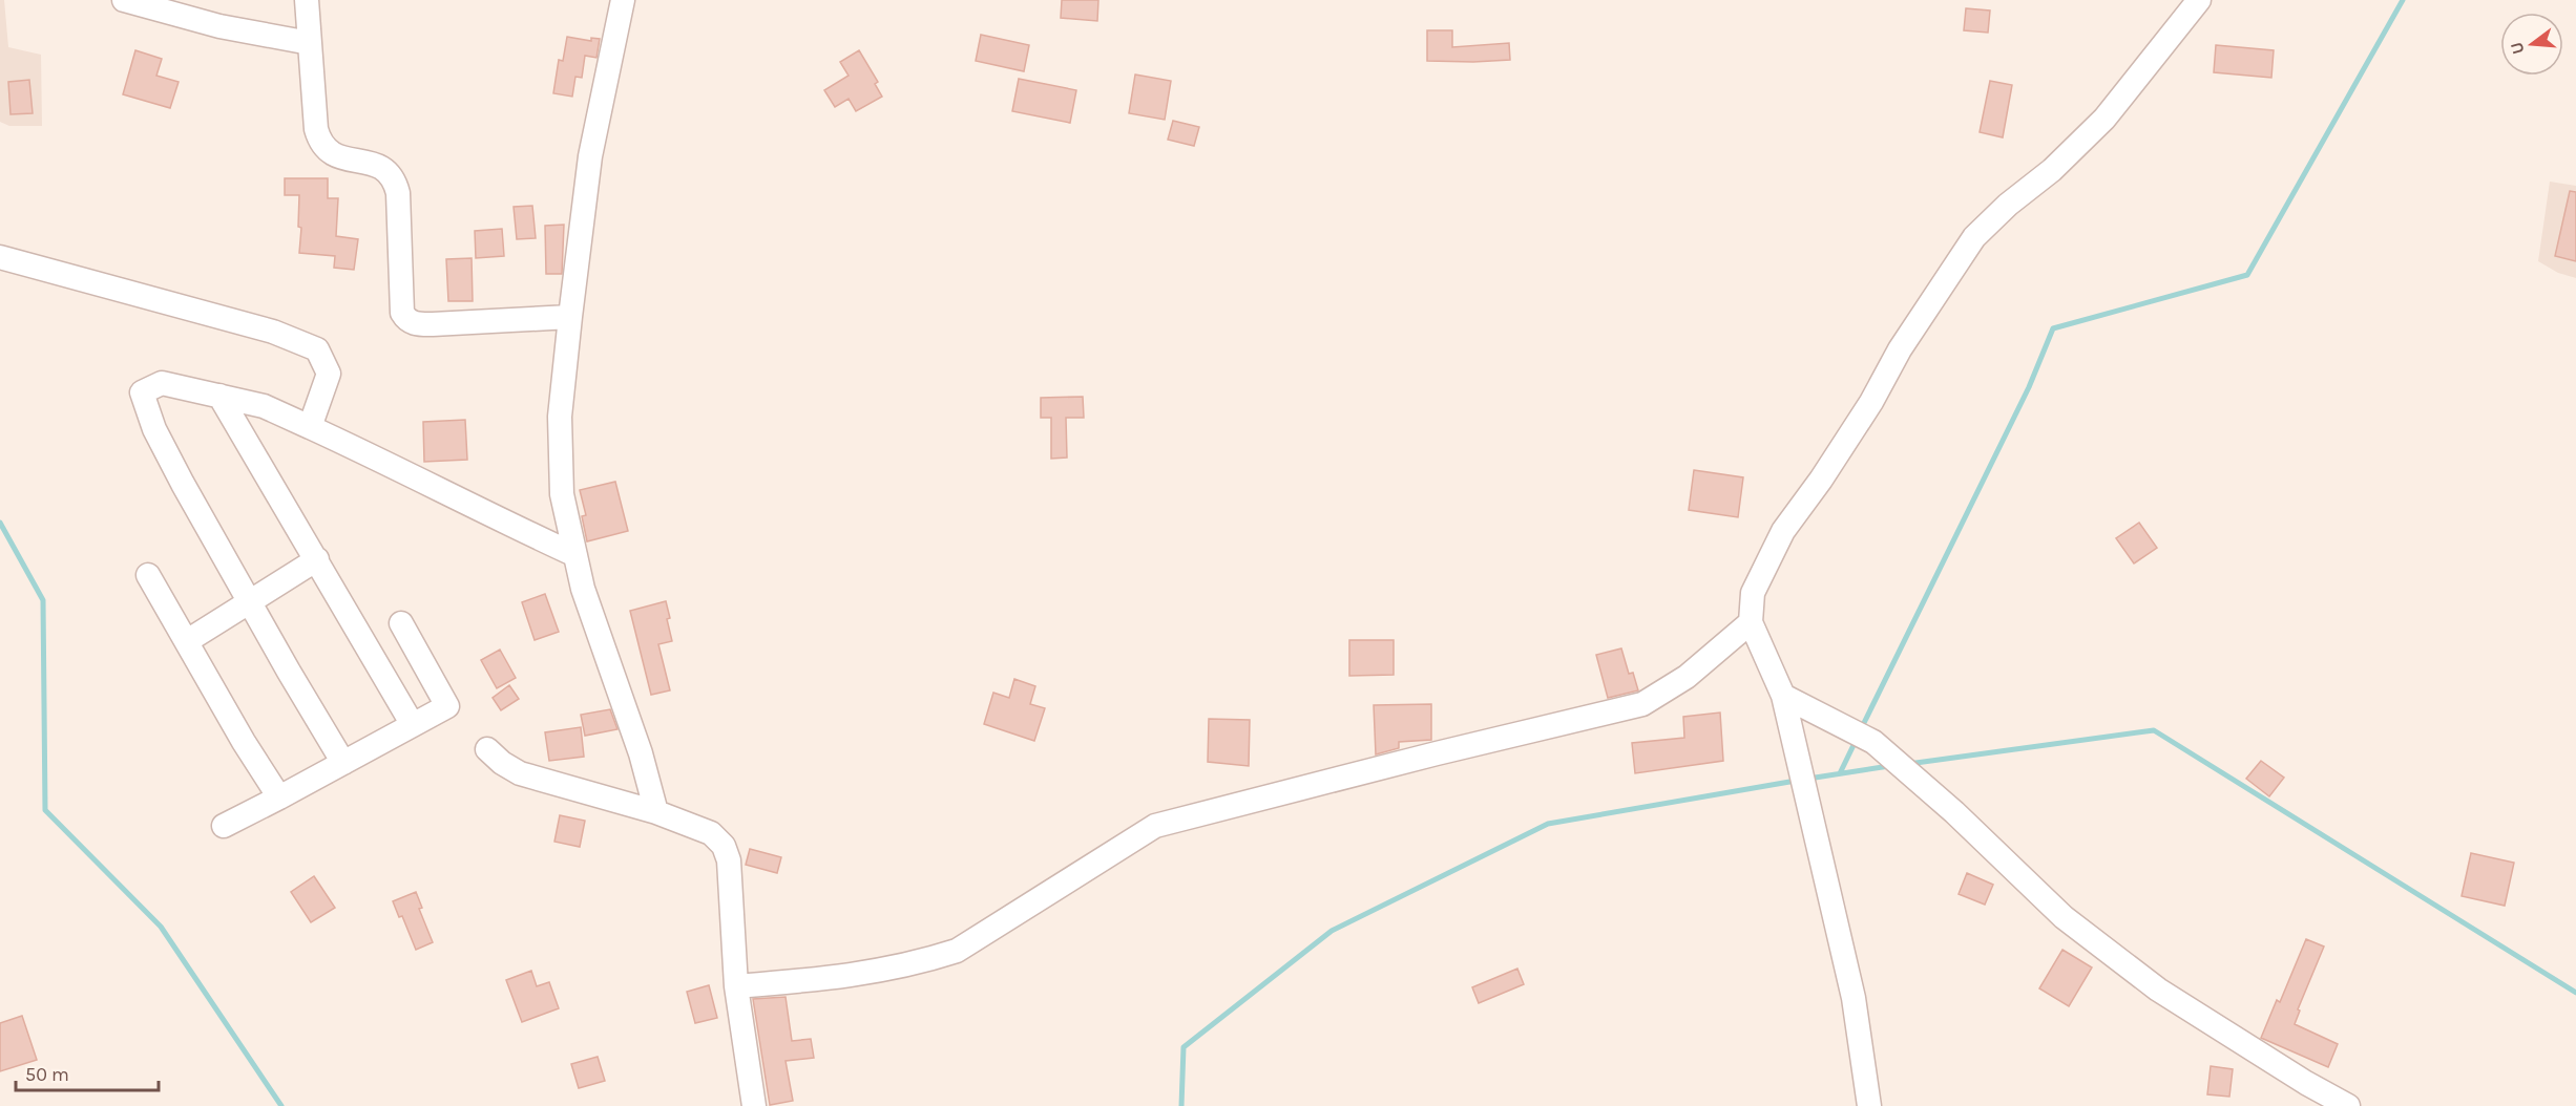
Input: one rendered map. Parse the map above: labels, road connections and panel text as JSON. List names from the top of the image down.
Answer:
{
  "scale_bar": "50 m",
  "north": "left"
}
